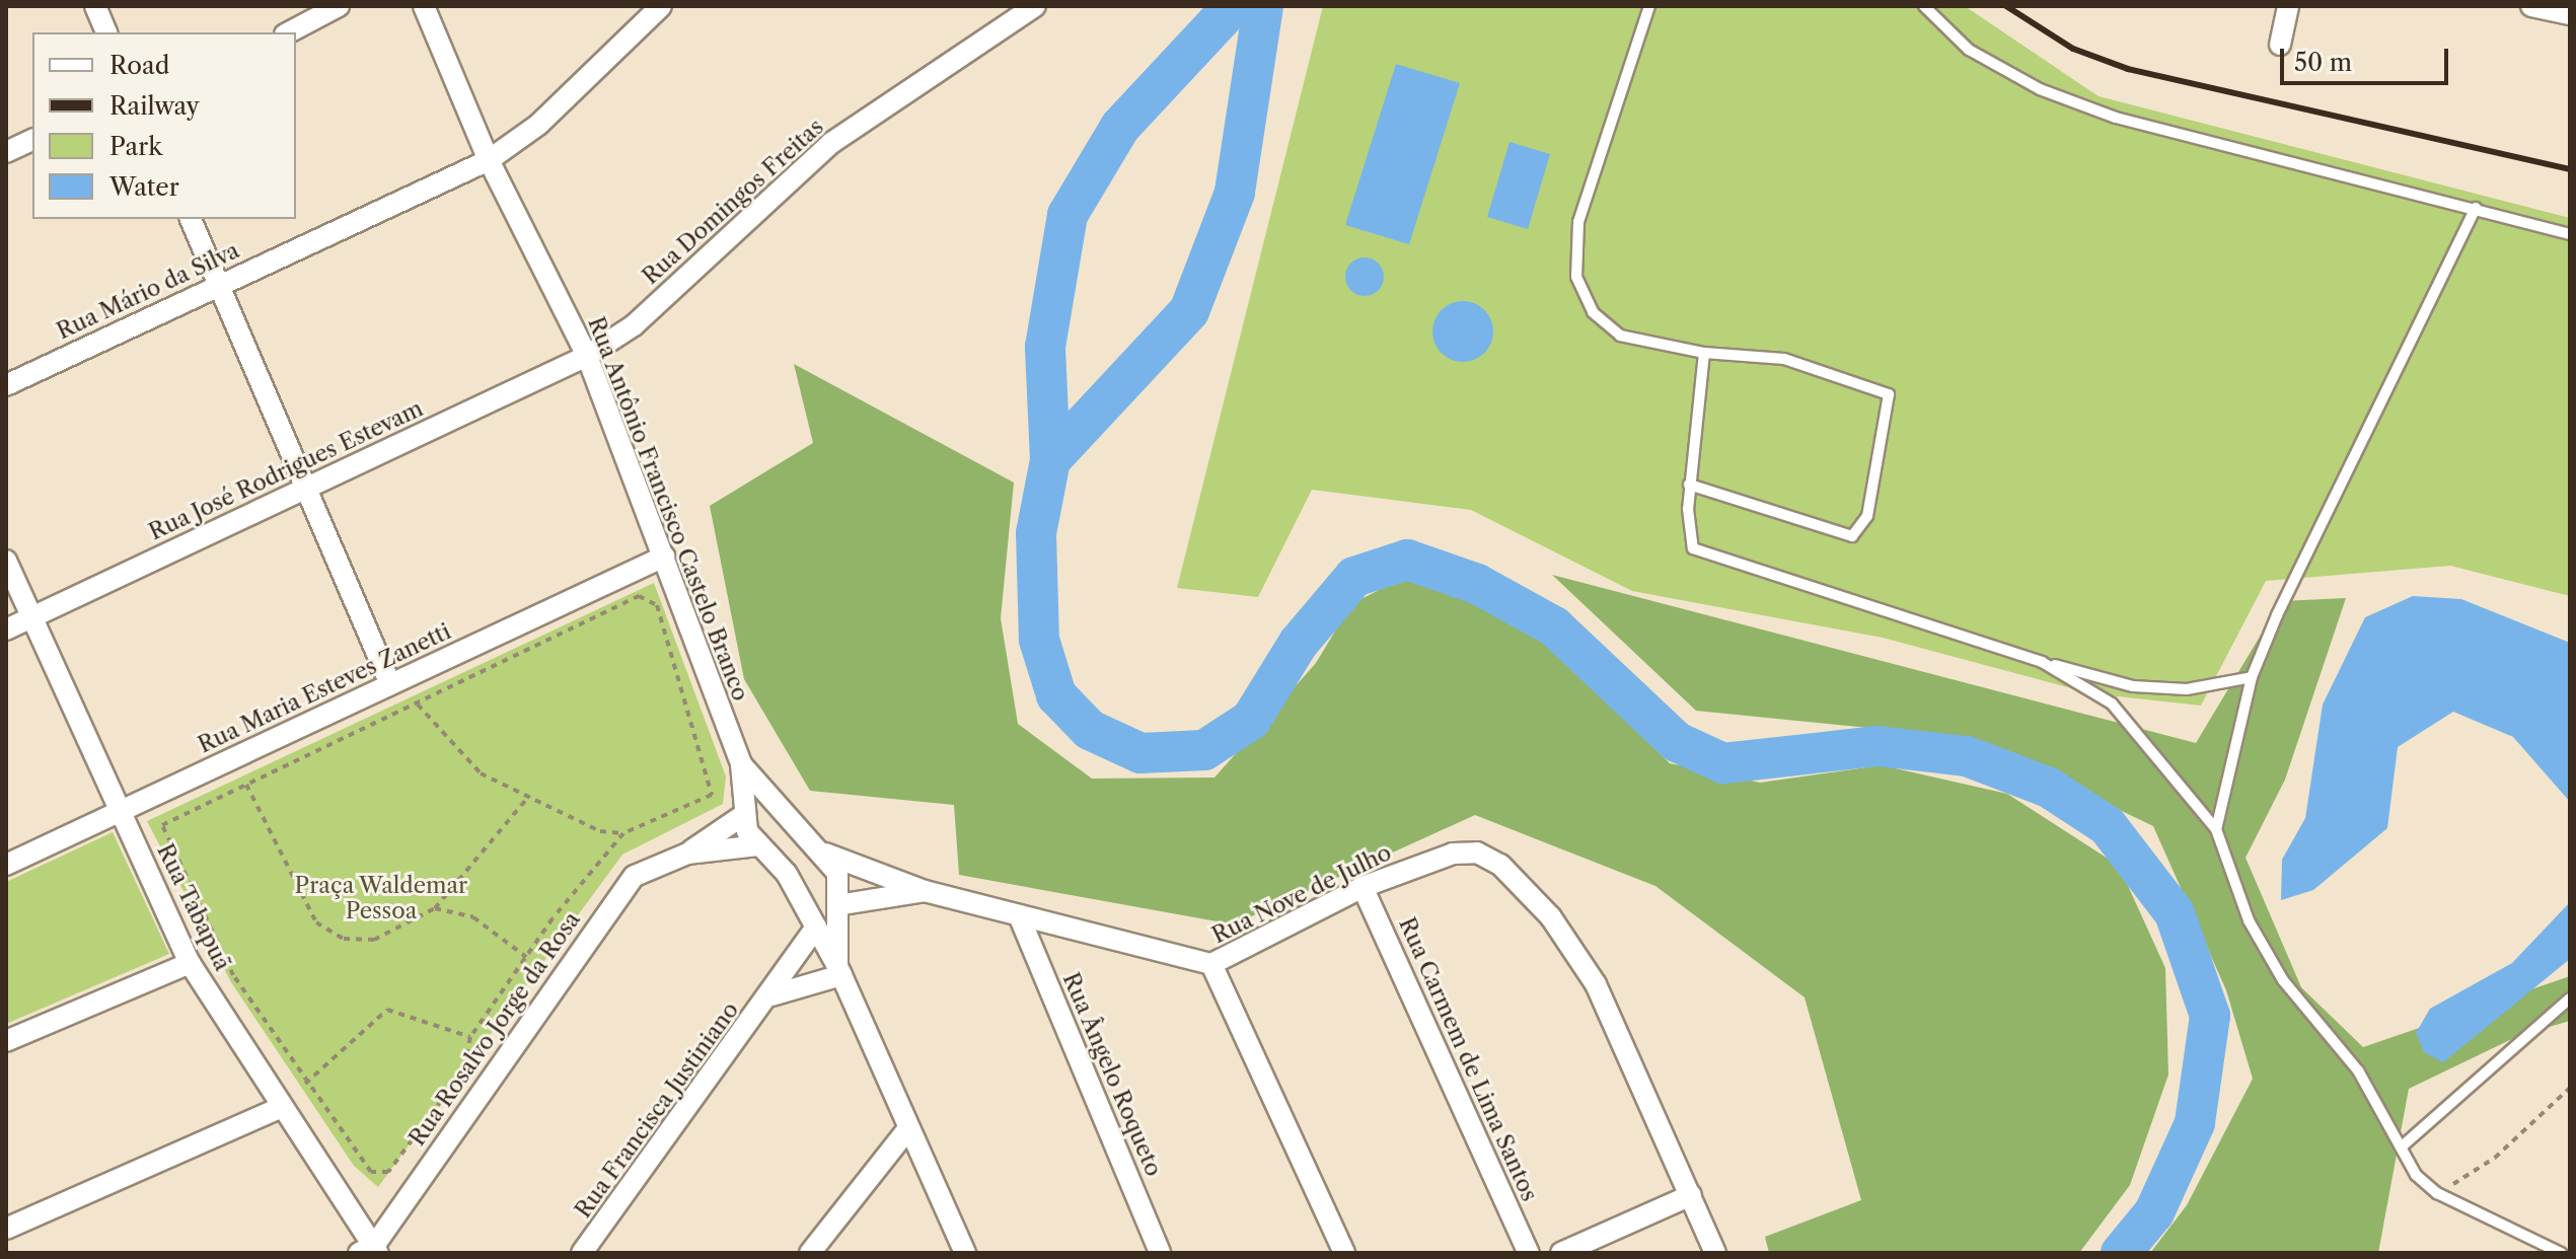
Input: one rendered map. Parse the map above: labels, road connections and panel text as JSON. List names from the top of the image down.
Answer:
{
  "streets": {
    "street": [
      "Rua Domingos Freitas",
      "Rua Mário da Silva",
      "Rua José Rodrigues Estevam",
      "Rua Antônio Francisco Castelo Branco",
      "Rua Maria Esteves Zanetti",
      "Rua Nove de Julho",
      "Rua Tabapuã",
      "Rua Rosalvo Jorge da Rosa",
      "Rua Carmem de Lima Santos",
      "Rua Ângelo Roqueto",
      "Rua Francisca Justiniano"
    ]
  },
  "crossings": [
    ["Rua Domingos Freitas", "Rua José Rodrigues Estevam"],
    ["Rua Domingos Freitas", "Rua Antônio Francisco Castelo Branco"],
    ["Rua Mário da Silva", "Rua Antônio Francisco Castelo Branco"],
    ["Rua José Rodrigues Estevam", "Rua Antônio Francisco Castelo Branco"],
    ["Rua José Rodrigues Estevam", "Rua Tabapuã"],
    ["Rua Antônio Francisco Castelo Branco", "Rua Maria Esteves Zanetti"],
    ["Rua Antônio Francisco Castelo Branco", "Rua Nove de Julho"],
    ["Rua Antônio Francisco Castelo Branco", "Rua Rosalvo Jorge da Rosa"],
    ["Rua Antônio Francisco Castelo Branco", "Rua Francisca Justiniano"],
    ["Rua Maria Esteves Zanetti", "Rua Tabapuã"],
    ["Rua Nove de Julho", "Rua Carmem de Lima Santos"],
    ["Rua Nove de Julho", "Rua Ângelo Roqueto"],
    ["Rua Tabapuã", "Rua Rosalvo Jorge da Rosa"]
  ],
  "parks": ["Praça Waldemar Pessoa"],
  "legend": [
    "Road",
    "Railway",
    "Park",
    "Water"
  ],
  "scale_bar": "50 m"
}
